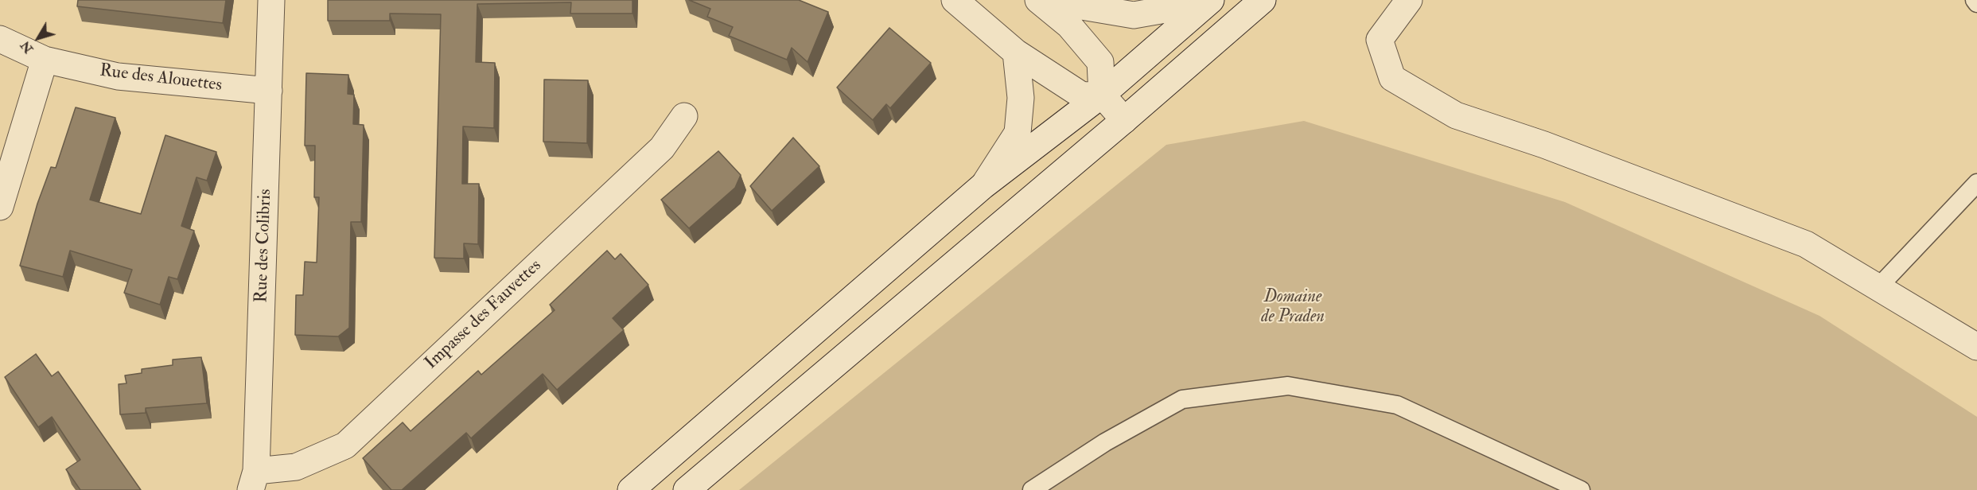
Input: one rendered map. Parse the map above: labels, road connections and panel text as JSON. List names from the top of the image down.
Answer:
{
  "streets": {
    "street": ["Rue des Alouettes", "Rue des Colibris", "Impasse des Fauvettes"]
  },
  "crossings": [
    ["Rue des Alouettes", "Rue des Colibris"],
    ["Rue des Colibris", "Impasse des Fauvettes"]
  ],
  "parks": ["Domaine de Praden"],
  "north": "bottom left"
}
